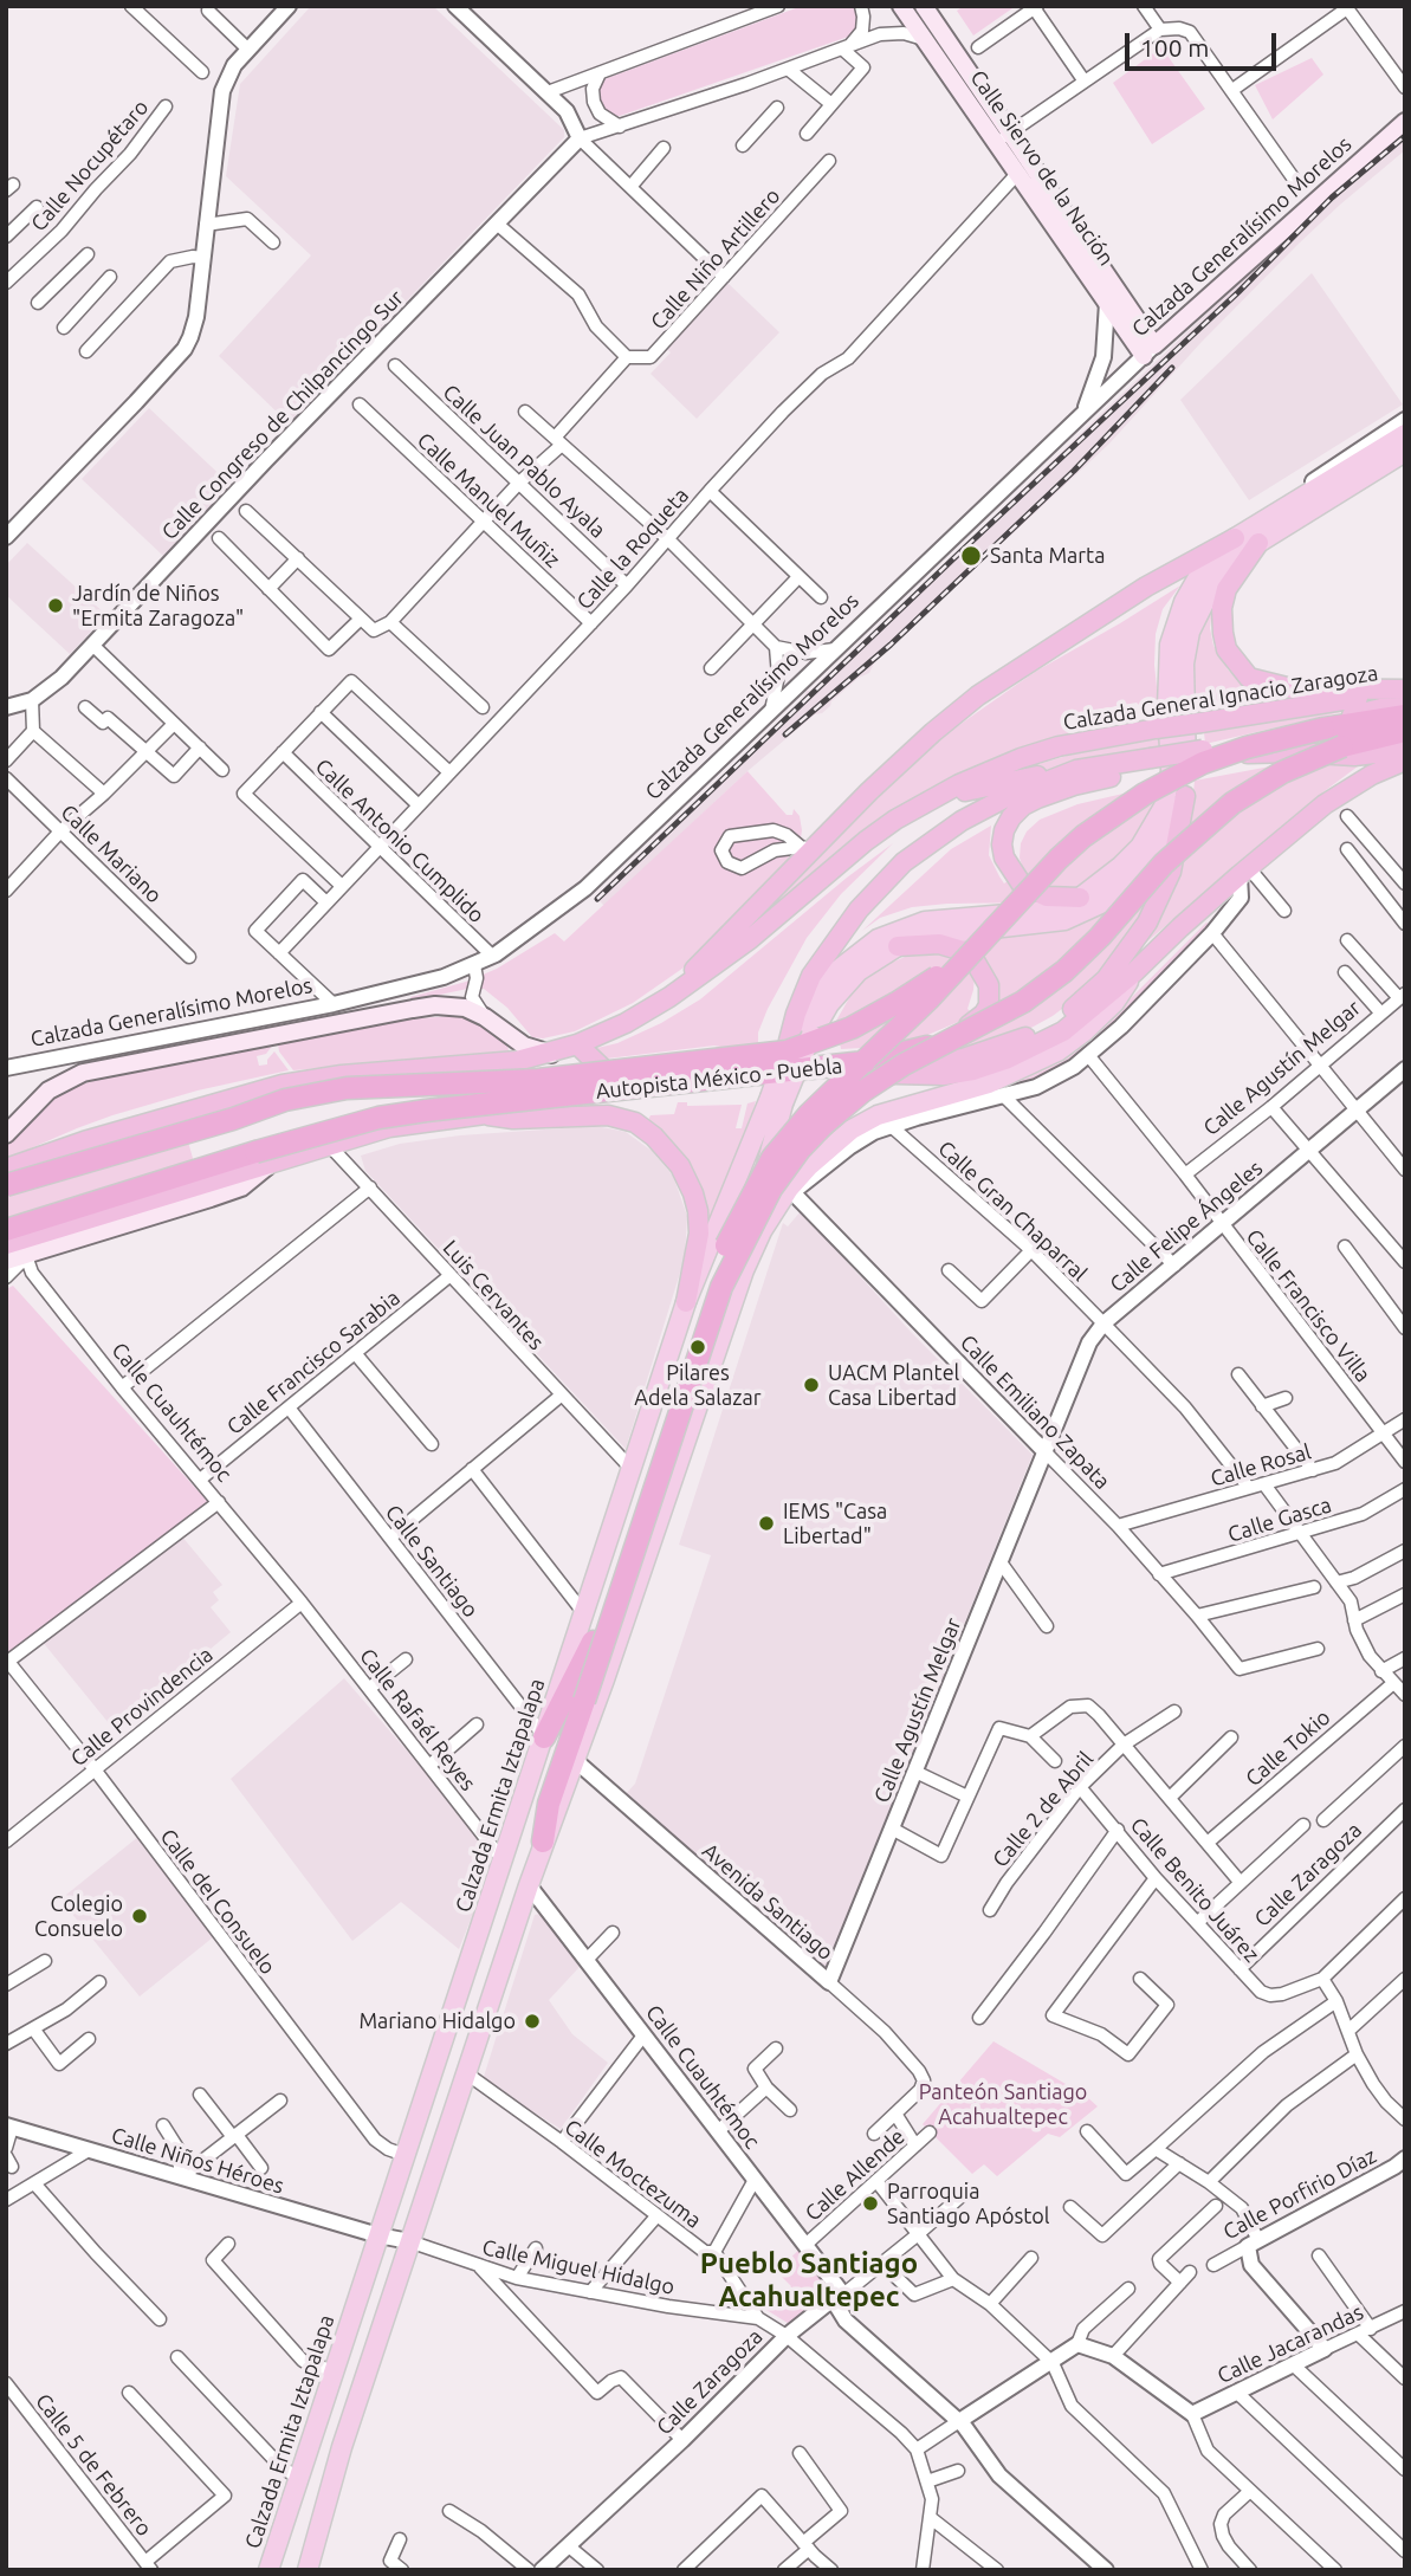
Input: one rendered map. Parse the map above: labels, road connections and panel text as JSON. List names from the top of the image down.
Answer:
{
  "streets": {
    "highway": ["Calzada General Ignacio Zaragoza", "Autopista México - Puebla"],
    "main road": ["Calle Siervo de la Nación", "Calzada Generalísimo Morelos", "Calzada Ermita Iztapalapa"],
    "street": [
      "Calle Nocupétaro",
      "Calle Niño Artillero",
      "Calle Congreso de Chilpancingo Sur",
      "Calle Juan Pablo Ayala",
      "Calle Manuel Muñiz",
      "Calle la Roqueta",
      "Calle Antonio Cumplido",
      "Calle Mariano",
      "Calle Agustín Melgar",
      "Calle Gran Chaparral",
      "Calle Felipe Ángeles",
      "Luis Cervantes",
      "Calle Francisco Villa",
      "Calle Francisco Sarabia",
      "Calle Cuauhtémoc",
      "Calle Emiliano Zapata",
      "Calle Rosal",
      "Calle Gasca",
      "Calle Santiago",
      "Calle Provindencia",
      "Calle Rafaél Reyes",
      "Calle Tokio",
      "Calle 2 de Abril",
      "Calle Zaragoza",
      "Calle Benito Juárez",
      "Calle del Consuelo",
      "Avenida Santiago",
      "Calle Niños Héroes",
      "Calle Moctezuma",
      "Calle Allende",
      "Calle Porfirio Díaz",
      "Calle Miguel Hidalgo",
      "Calle Jacarandas",
      "Calle 5 de Febrero"
    ]
  },
  "crossings": [
    ["Calle Siervo de la Nación", "Calzada Generalísimo Morelos"],
    ["Calle Siervo de la Nación", "Calle la Roqueta"],
    ["Calzada Generalísimo Morelos", "Calle Antonio Cumplido"],
    ["Calle Niño Artillero", "Calle Juan Pablo Ayala"],
    ["Calle Niño Artillero", "Calle Manuel Muñiz"],
    ["Calle Juan Pablo Ayala", "Calle la Roqueta"],
    ["Calle Manuel Muñiz", "Calle la Roqueta"],
    ["Calle la Roqueta", "Calle Antonio Cumplido"],
    ["Calle Agustín Melgar", "Calle Felipe Ángeles"],
    ["Calle Agustín Melgar", "Calle Francisco Villa"],
    ["Calle Agustín Melgar", "Calle Emiliano Zapata"],
    ["Calle Agustín Melgar", "Avenida Santiago"],
    ["Autopista México - Puebla", "Calle Cuauhtémoc"],
    ["Autopista México - Puebla", "Calzada Ermita Iztapalapa"],
    ["Calle Gran Chaparral", "Calle Felipe Ángeles"],
    ["Calle Gran Chaparral", "Calle Rosal"],
    ["Calle Felipe Ángeles", "Calle Francisco Villa"],
    ["Calle Felipe Ángeles", "Calle Emiliano Zapata"],
    ["Luis Cervantes", "Calle Francisco Sarabia"],
    ["Luis Cervantes", "Calzada Ermita Iztapalapa"],
    ["Calle Francisco Villa", "Calle Rosal"],
    ["Calle Francisco Sarabia", "Calle Cuauhtémoc"],
    ["Calle Francisco Sarabia", "Calle Santiago"],
    ["Calle Cuauhtémoc", "Calle Provindencia"],
    ["Calle Cuauhtémoc", "Calle Rafaél Reyes"],
    ["Calle Cuauhtémoc", "Calle Zaragoza"],
    ["Calle Cuauhtémoc", "Calle Allende"],
    ["Calle Emiliano Zapata", "Calle Rosal"],
    ["Calle Emiliano Zapata", "Calle Gasca"],
    ["Calle Santiago", "Calzada Ermita Iztapalapa"],
    ["Calle Provindencia", "Calle Rafaél Reyes"],
    ["Calle Provindencia", "Calle del Consuelo"],
    ["Calle Rafaél Reyes", "Calzada Ermita Iztapalapa"],
    ["Calzada Ermita Iztapalapa", "Calle del Consuelo"],
    ["Calzada Ermita Iztapalapa", "Calle Niños Héroes"],
    ["Calle 2 de Abril", "Calle Benito Juárez"],
    ["Calle Zaragoza", "Calle Benito Juárez"],
    ["Calle Zaragoza", "Calle Miguel Hidalgo"],
    ["Calle Niños Héroes", "Calle Miguel Hidalgo"],
    ["Calle Moctezuma", "Calle Miguel Hidalgo"]
  ],
  "districts": ["Pueblo Santiago Acahualtepec"],
  "parks": ["Panteón Santiago Acahualtepec"],
  "places": [
    "Santa Marta",
    "Jardín de Niños \"Ermita Zaragoza\"",
    "Pilares Adela Salazar",
    "UACM Plantel Casa Libertad",
    "IEMS \"Casa Libertad\"",
    "Colegio Consuelo",
    "Mariano Hidalgo",
    "Parroquia Santiago Apóstol"
  ],
  "scale_bar": "100 m"
}
